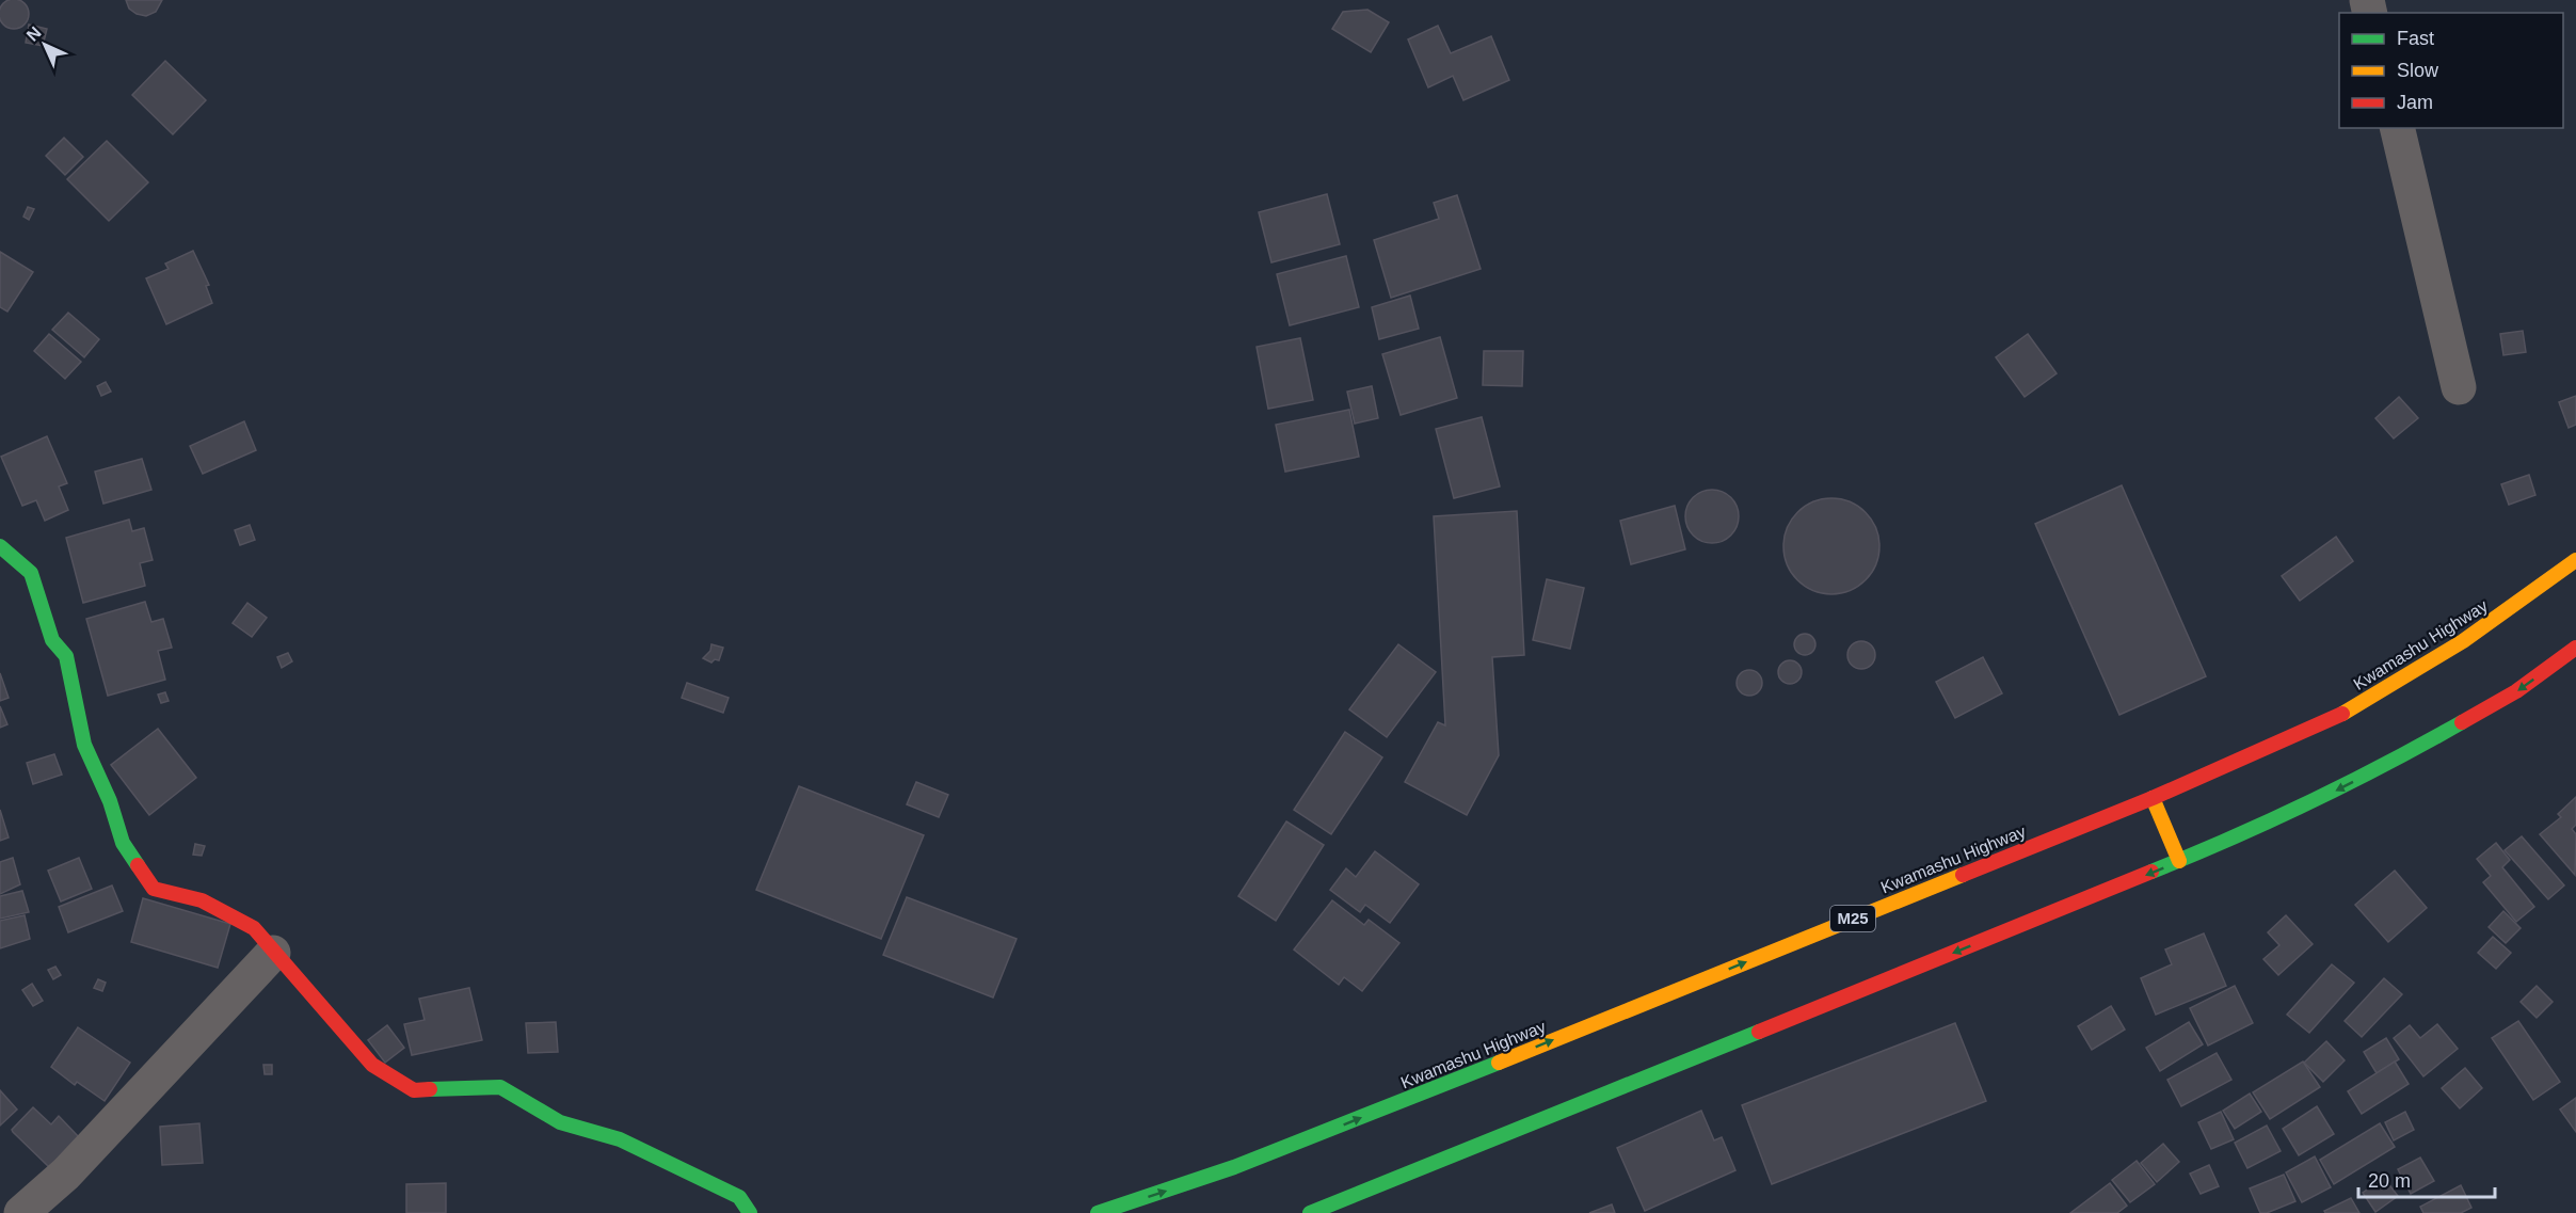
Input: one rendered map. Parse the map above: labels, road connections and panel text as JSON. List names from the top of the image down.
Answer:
{
  "streets": {
    "main road": ["Kwamashu Highway", "M25"]
  },
  "legend": ["Fast", "Slow", "Jam"],
  "scale_bar": "20 m",
  "north": "top left"
}
